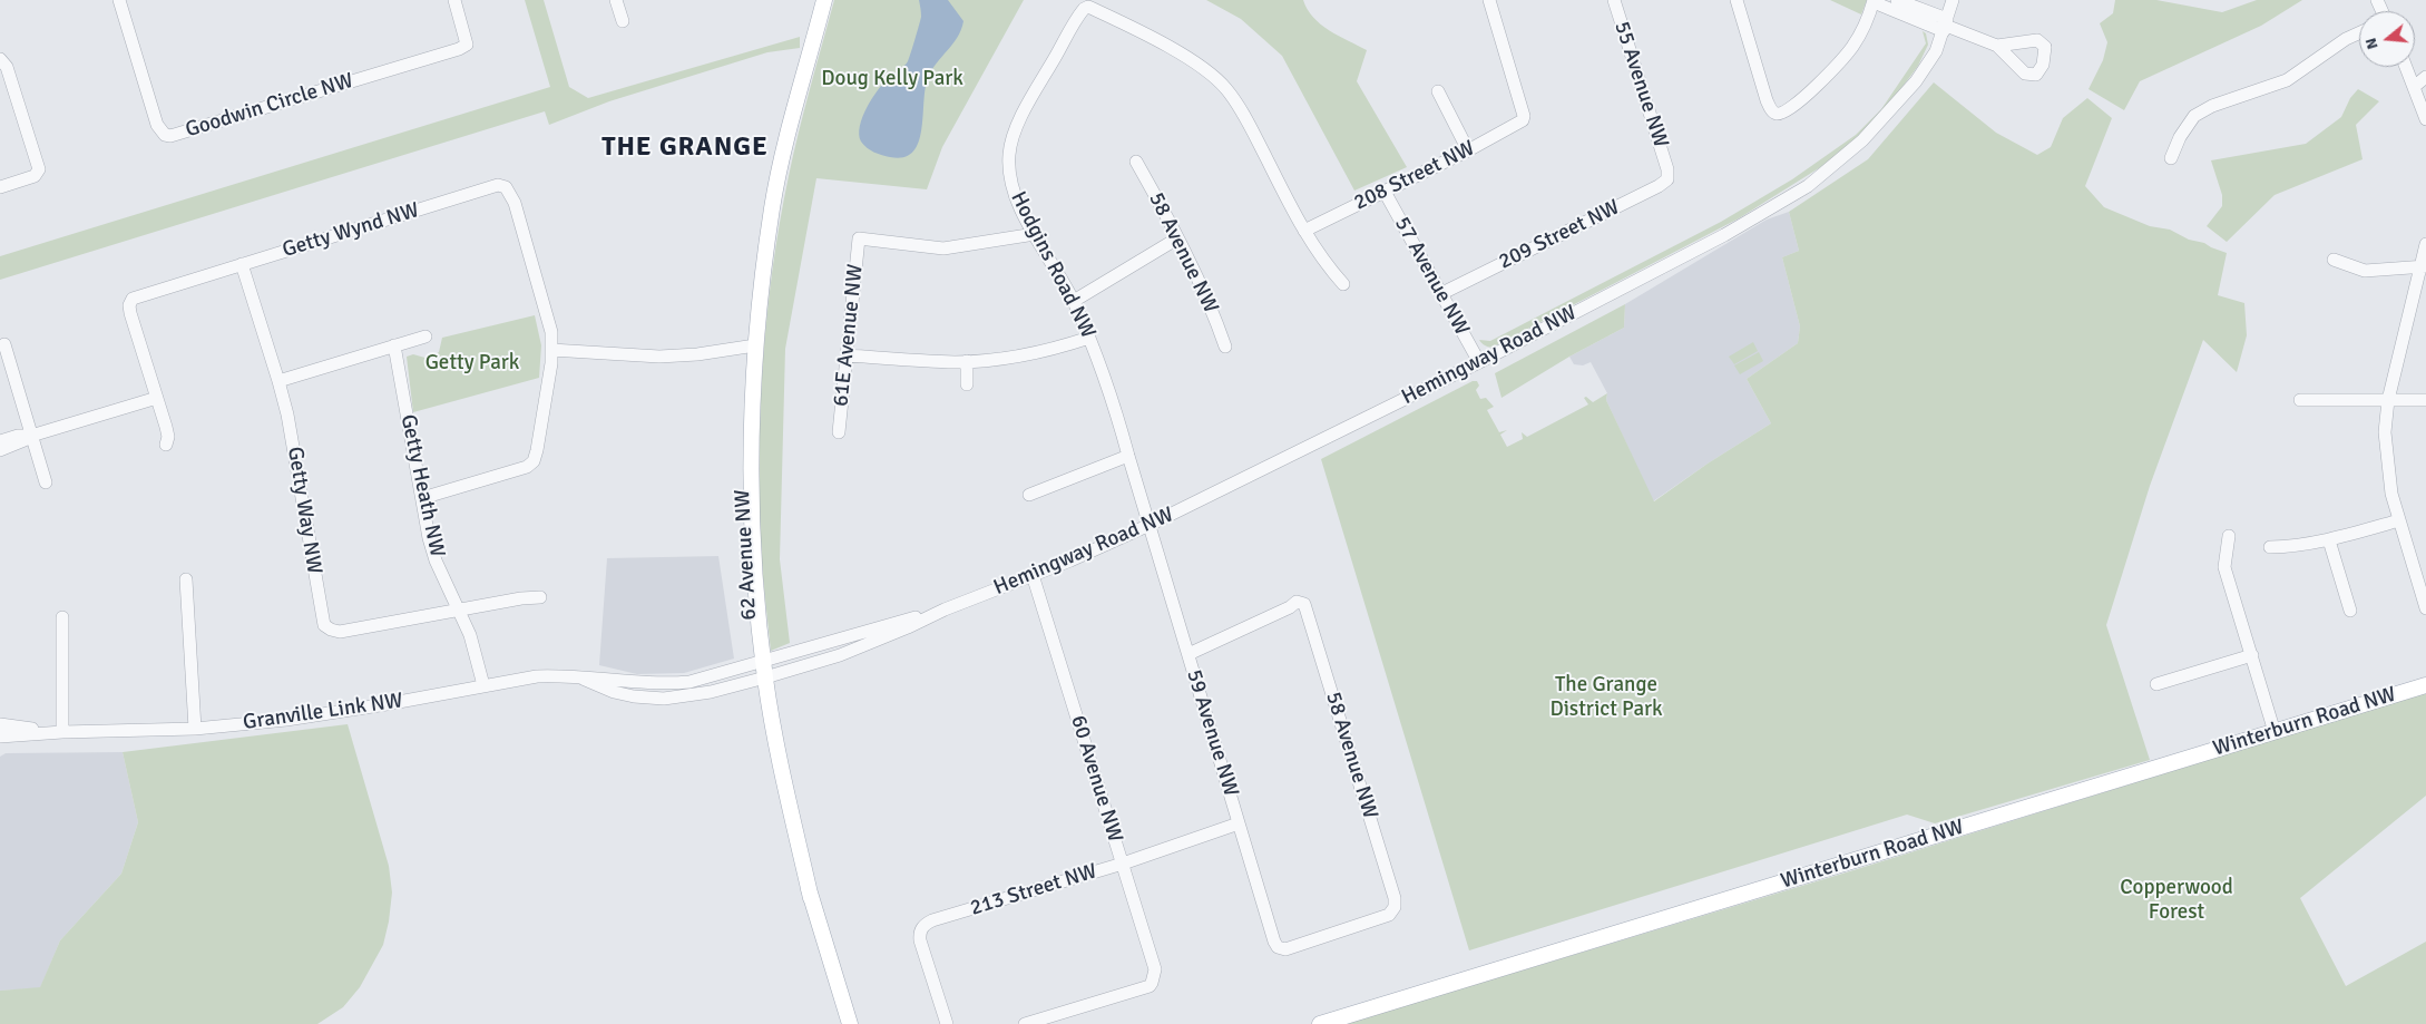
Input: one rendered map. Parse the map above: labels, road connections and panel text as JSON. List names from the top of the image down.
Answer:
{
  "streets": {
    "main road": ["62 Avenue NW", "Winterburn Road NW"],
    "street": [
      "55 Avenue NW",
      "Goodwin Circle NW",
      "208 Street NW",
      "Getty Wynd NW",
      "209 Street NW",
      "58 Avenue NW",
      "Hodgins Road NW",
      "57 Avenue NW",
      "61E Avenue NW",
      "Hemingway Road NW",
      "Getty Heath NW",
      "Getty Way NW",
      "Granville Link NW",
      "59 Avenue NW",
      "60 Avenue NW",
      "213 Street NW"
    ]
  },
  "crossings": [
    ["55 Avenue NW", "209 Street NW"],
    ["208 Street NW", "Hodgins Road NW"],
    ["208 Street NW", "57 Avenue NW"],
    ["Getty Wynd NW", "Getty Way NW"],
    ["209 Street NW", "57 Avenue NW"],
    ["58 Avenue NW", "59 Avenue NW"],
    ["Hodgins Road NW", "61E Avenue NW"],
    ["Hodgins Road NW", "Hemingway Road NW"],
    ["Hodgins Road NW", "59 Avenue NW"],
    ["57 Avenue NW", "Hemingway Road NW"],
    ["Hemingway Road NW", "62 Avenue NW"],
    ["Hemingway Road NW", "Granville Link NW"],
    ["Hemingway Road NW", "59 Avenue NW"],
    ["Hemingway Road NW", "60 Avenue NW"],
    ["Getty Heath NW", "Getty Way NW"],
    ["Getty Heath NW", "Granville Link NW"],
    ["62 Avenue NW", "Granville Link NW"],
    ["59 Avenue NW", "213 Street NW"],
    ["60 Avenue NW", "213 Street NW"]
  ],
  "districts": ["THE GRANGE"],
  "parks": [
    "Doug Kelly Park",
    "Getty Park",
    "The Grange District Park",
    "Copperwood Forest"
  ],
  "north": "left"
}
